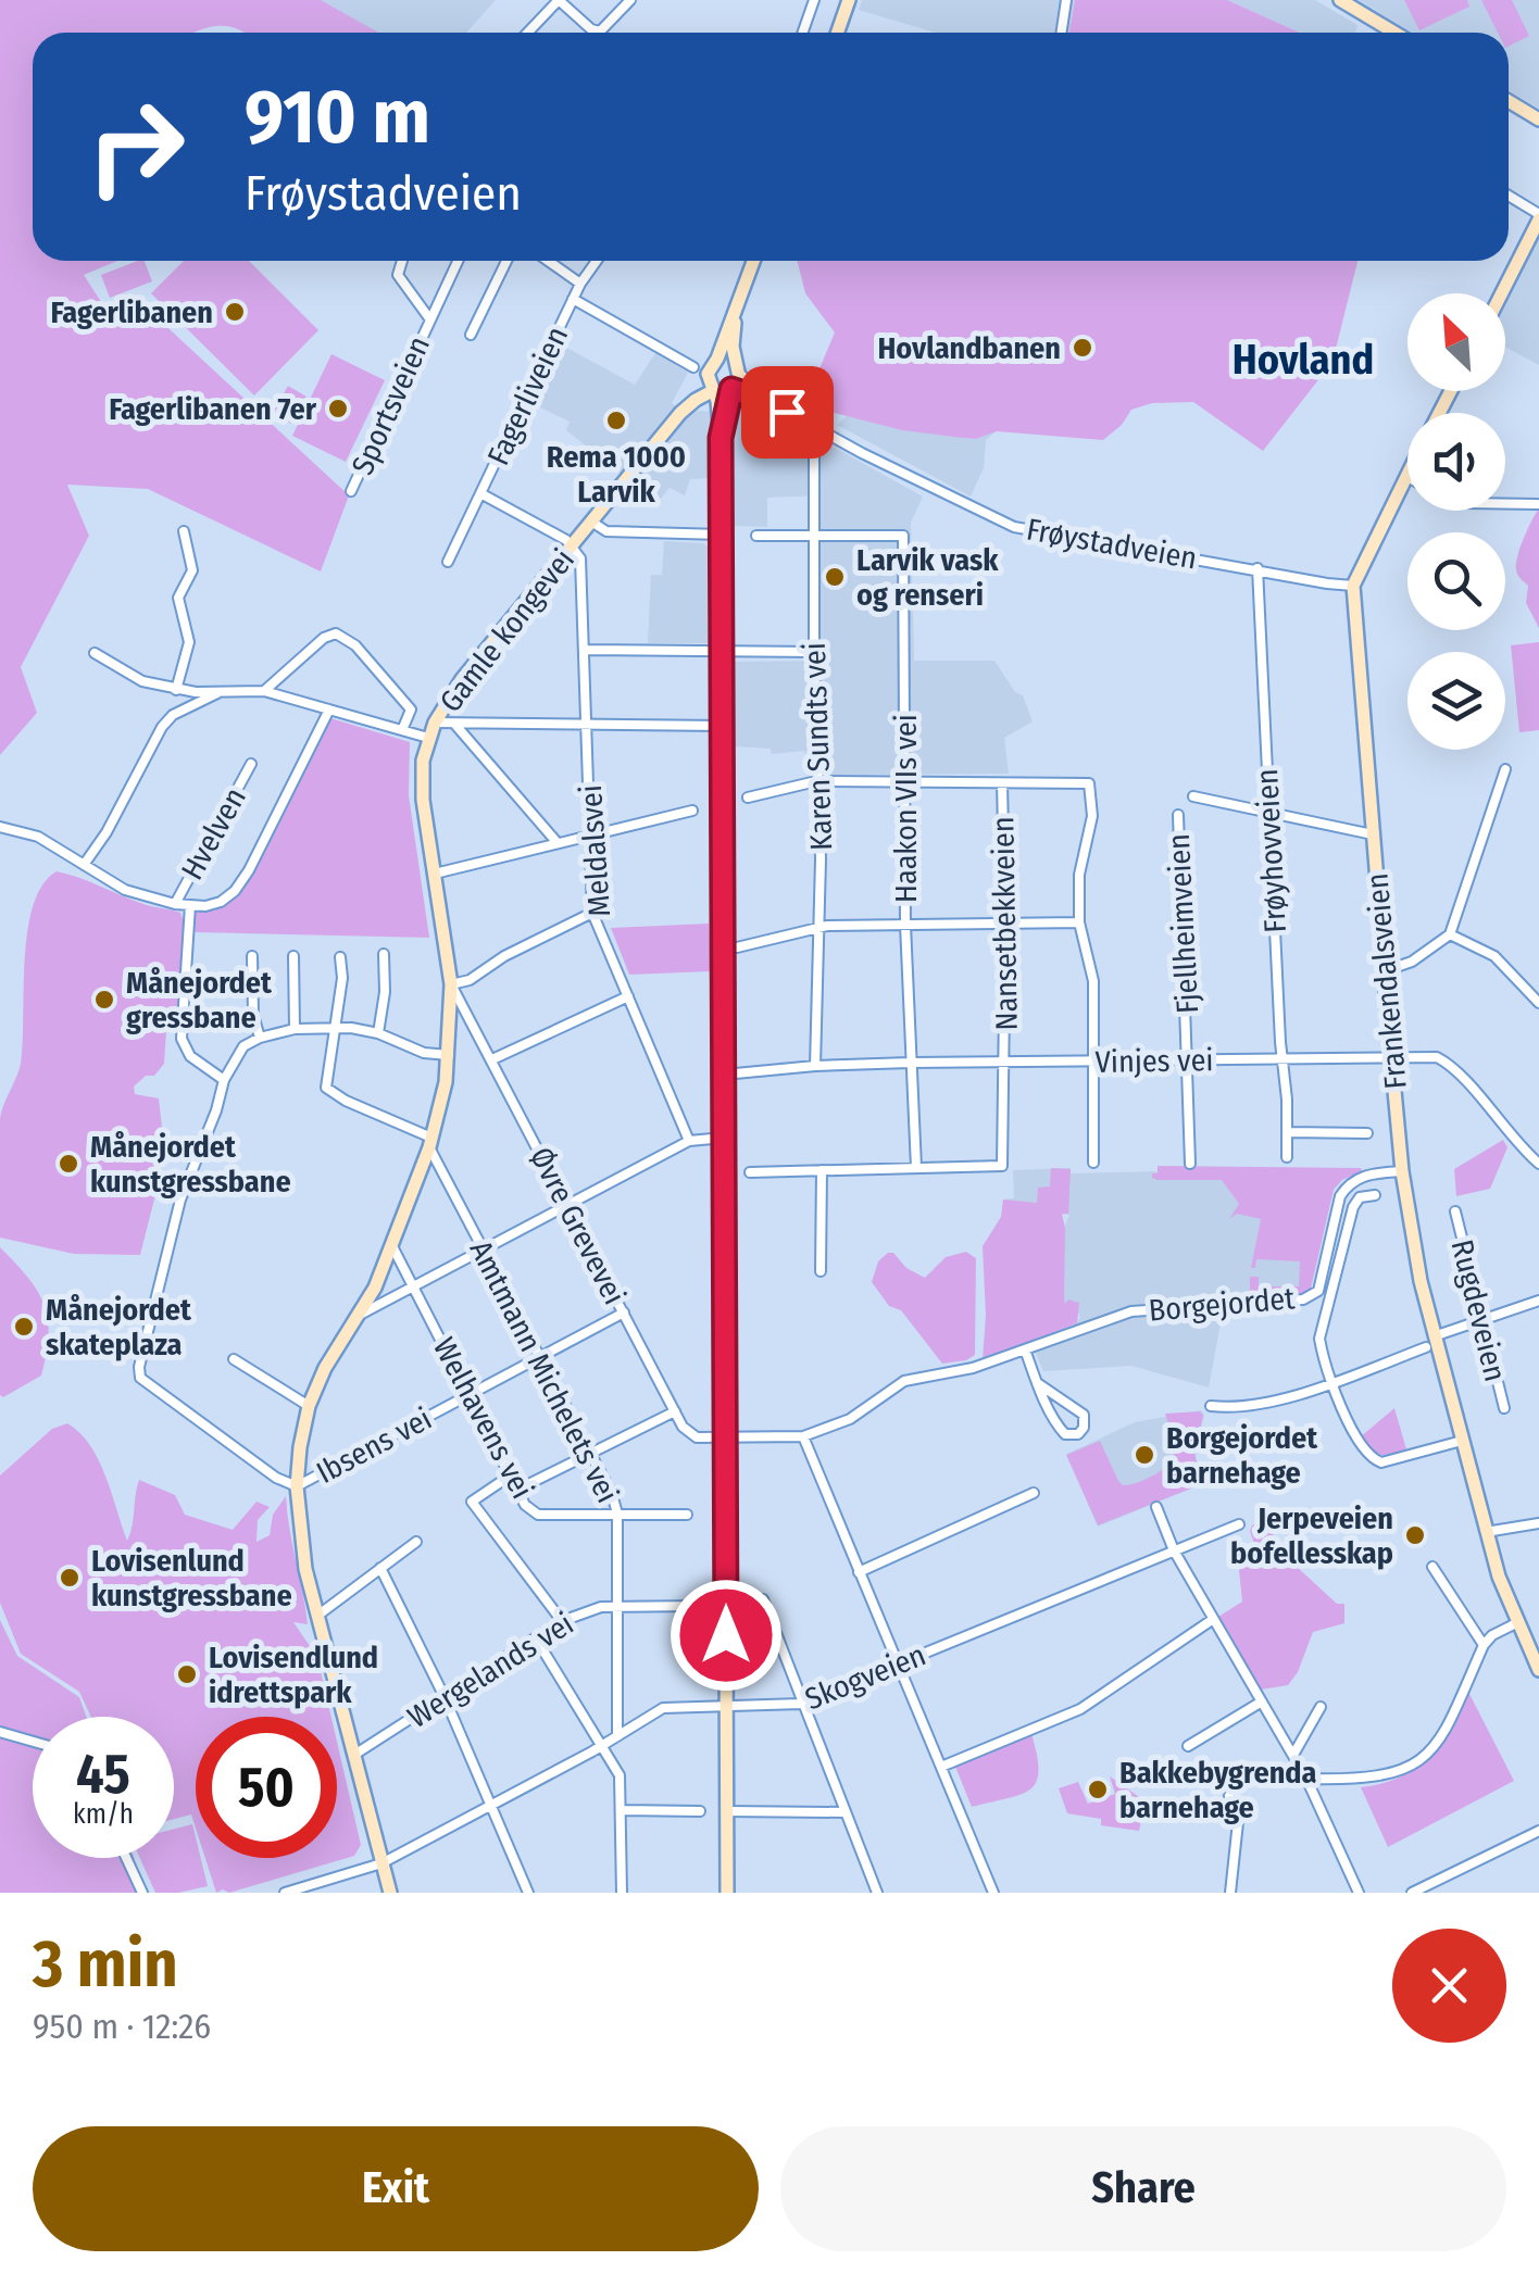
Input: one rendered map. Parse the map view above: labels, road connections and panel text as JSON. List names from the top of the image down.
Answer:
{
  "streets": {
    "main road": ["Gamle kongevei", "Frankendalsveien"],
    "street": [
      "Fagerliveien",
      "Sportsveien",
      "Frøystadveien",
      "Karen Sundts vei",
      "Haakon VIIs vei",
      "Hvelven",
      "Meldalsvei",
      "Frøyhovveien",
      "Nansetbekkveien",
      "Fjellheimveien",
      "Vinjes vei",
      "Øvre Grevevei",
      "Borgejordet",
      "Rugdeveien",
      "Amtmann Michelets vei",
      "Welhavens vei",
      "Ibsens vei",
      "Wergelands vei",
      "Skogveien"
    ]
  },
  "crossings": [
    ["Fagerliveien", "Gamle kongevei"],
    ["Fagerliveien", "Meldalsvei"],
    ["Frøystadveien", "Gamle kongevei"],
    ["Frøystadveien", "Karen Sundts vei"],
    ["Frøystadveien", "Frøyhovveien"],
    ["Frøystadveien", "Frankendalsveien"],
    ["Gamle kongevei", "Meldalsvei"],
    ["Gamle kongevei", "Øvre Grevevei"],
    ["Gamle kongevei", "Amtmann Michelets vei"],
    ["Gamle kongevei", "Welhavens vei"],
    ["Gamle kongevei", "Ibsens vei"],
    ["Gamle kongevei", "Wergelands vei"],
    ["Gamle kongevei", "Skogveien"],
    ["Karen Sundts vei", "Haakon VIIs vei"],
    ["Karen Sundts vei", "Vinjes vei"],
    ["Haakon VIIs vei", "Nansetbekkveien"],
    ["Haakon VIIs vei", "Vinjes vei"],
    ["Frøyhovveien", "Vinjes vei"],
    ["Nansetbekkveien", "Vinjes vei"],
    ["Fjellheimveien", "Vinjes vei"],
    ["Frankendalsveien", "Vinjes vei"],
    ["Frankendalsveien", "Borgejordet"],
    ["Øvre Grevevei", "Borgejordet"],
    ["Øvre Grevevei", "Ibsens vei"],
    ["Amtmann Michelets vei", "Welhavens vei"],
    ["Amtmann Michelets vei", "Ibsens vei"],
    ["Amtmann Michelets vei", "Wergelands vei"],
    ["Amtmann Michelets vei", "Skogveien"],
    ["Welhavens vei", "Ibsens vei"]
  ],
  "districts": ["Hovland"],
  "places": [
    "Fagerlibanen",
    "Hovlandbanen",
    "Fagerlibanen 7er",
    "Rema 1000 Larvik",
    "Larvik vask og renseri",
    "Månejordet gressbane",
    "Månejordet kunstgressbane",
    "Månejordet skateplaza",
    "Borgejordet barnehage",
    "Jerpeveien bofellesskap",
    "Lovisenlund kunstgressbane",
    "Lovisendlund idrettspark",
    "Bakkebygrenda barnehage"
  ],
  "north": "top left",
  "page": {
    "turn": ["910 m", "Frøystadveien"],
    "speed": "45 km/h",
    "limit": "50",
    "heading": ["3 min", "950 m · 12:26"],
    "buttons": ["Exit", "Share"]
  }
}
